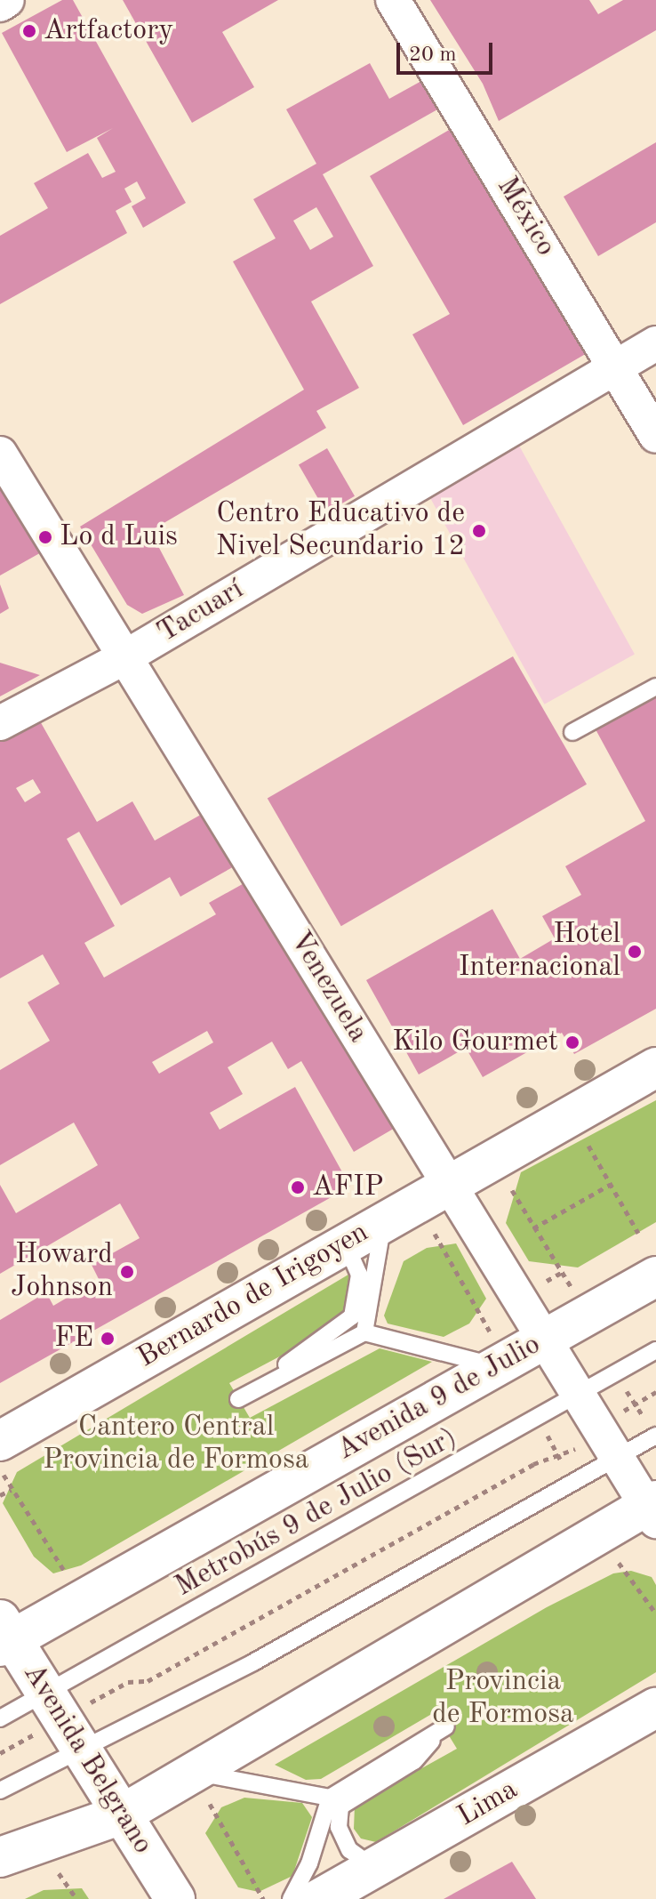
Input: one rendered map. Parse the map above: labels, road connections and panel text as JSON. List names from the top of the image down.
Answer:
{
  "streets": {
    "main road": [
      "Bernardo de Irigoyen",
      "Avenida 9 de Julio",
      "Avenida Belgrano",
      "Lima"
    ],
    "street": ["México", "Tacuarí", "Venezuela"],
    "lane": ["Metrobús 9 de Julio (Sur)"]
  },
  "crossings": [
    ["México", "Tacuarí"],
    ["Tacuarí", "Venezuela"],
    ["Venezuela", "Bernardo de Irigoyen"],
    ["Venezuela", "Avenida 9 de Julio"],
    ["Venezuela", "Metrobús 9 de Julio (Sur)"],
    ["Avenida 9 de Julio", "Avenida Belgrano"],
    ["Metrobús 9 de Julio (Sur)", "Avenida Belgrano"]
  ],
  "parks": ["Cantero Central Provincia de Formosa", "Provincia de Formosa"],
  "places": [
    "Artfactory",
    "Centro Educativo de Nivel Secundario 12",
    "Lo d Luis",
    "Hotel Internacional",
    "Kilo Gourmet",
    "AFIP",
    "Howard Johnson",
    "FE"
  ],
  "scale_bar": "20 m"
}
